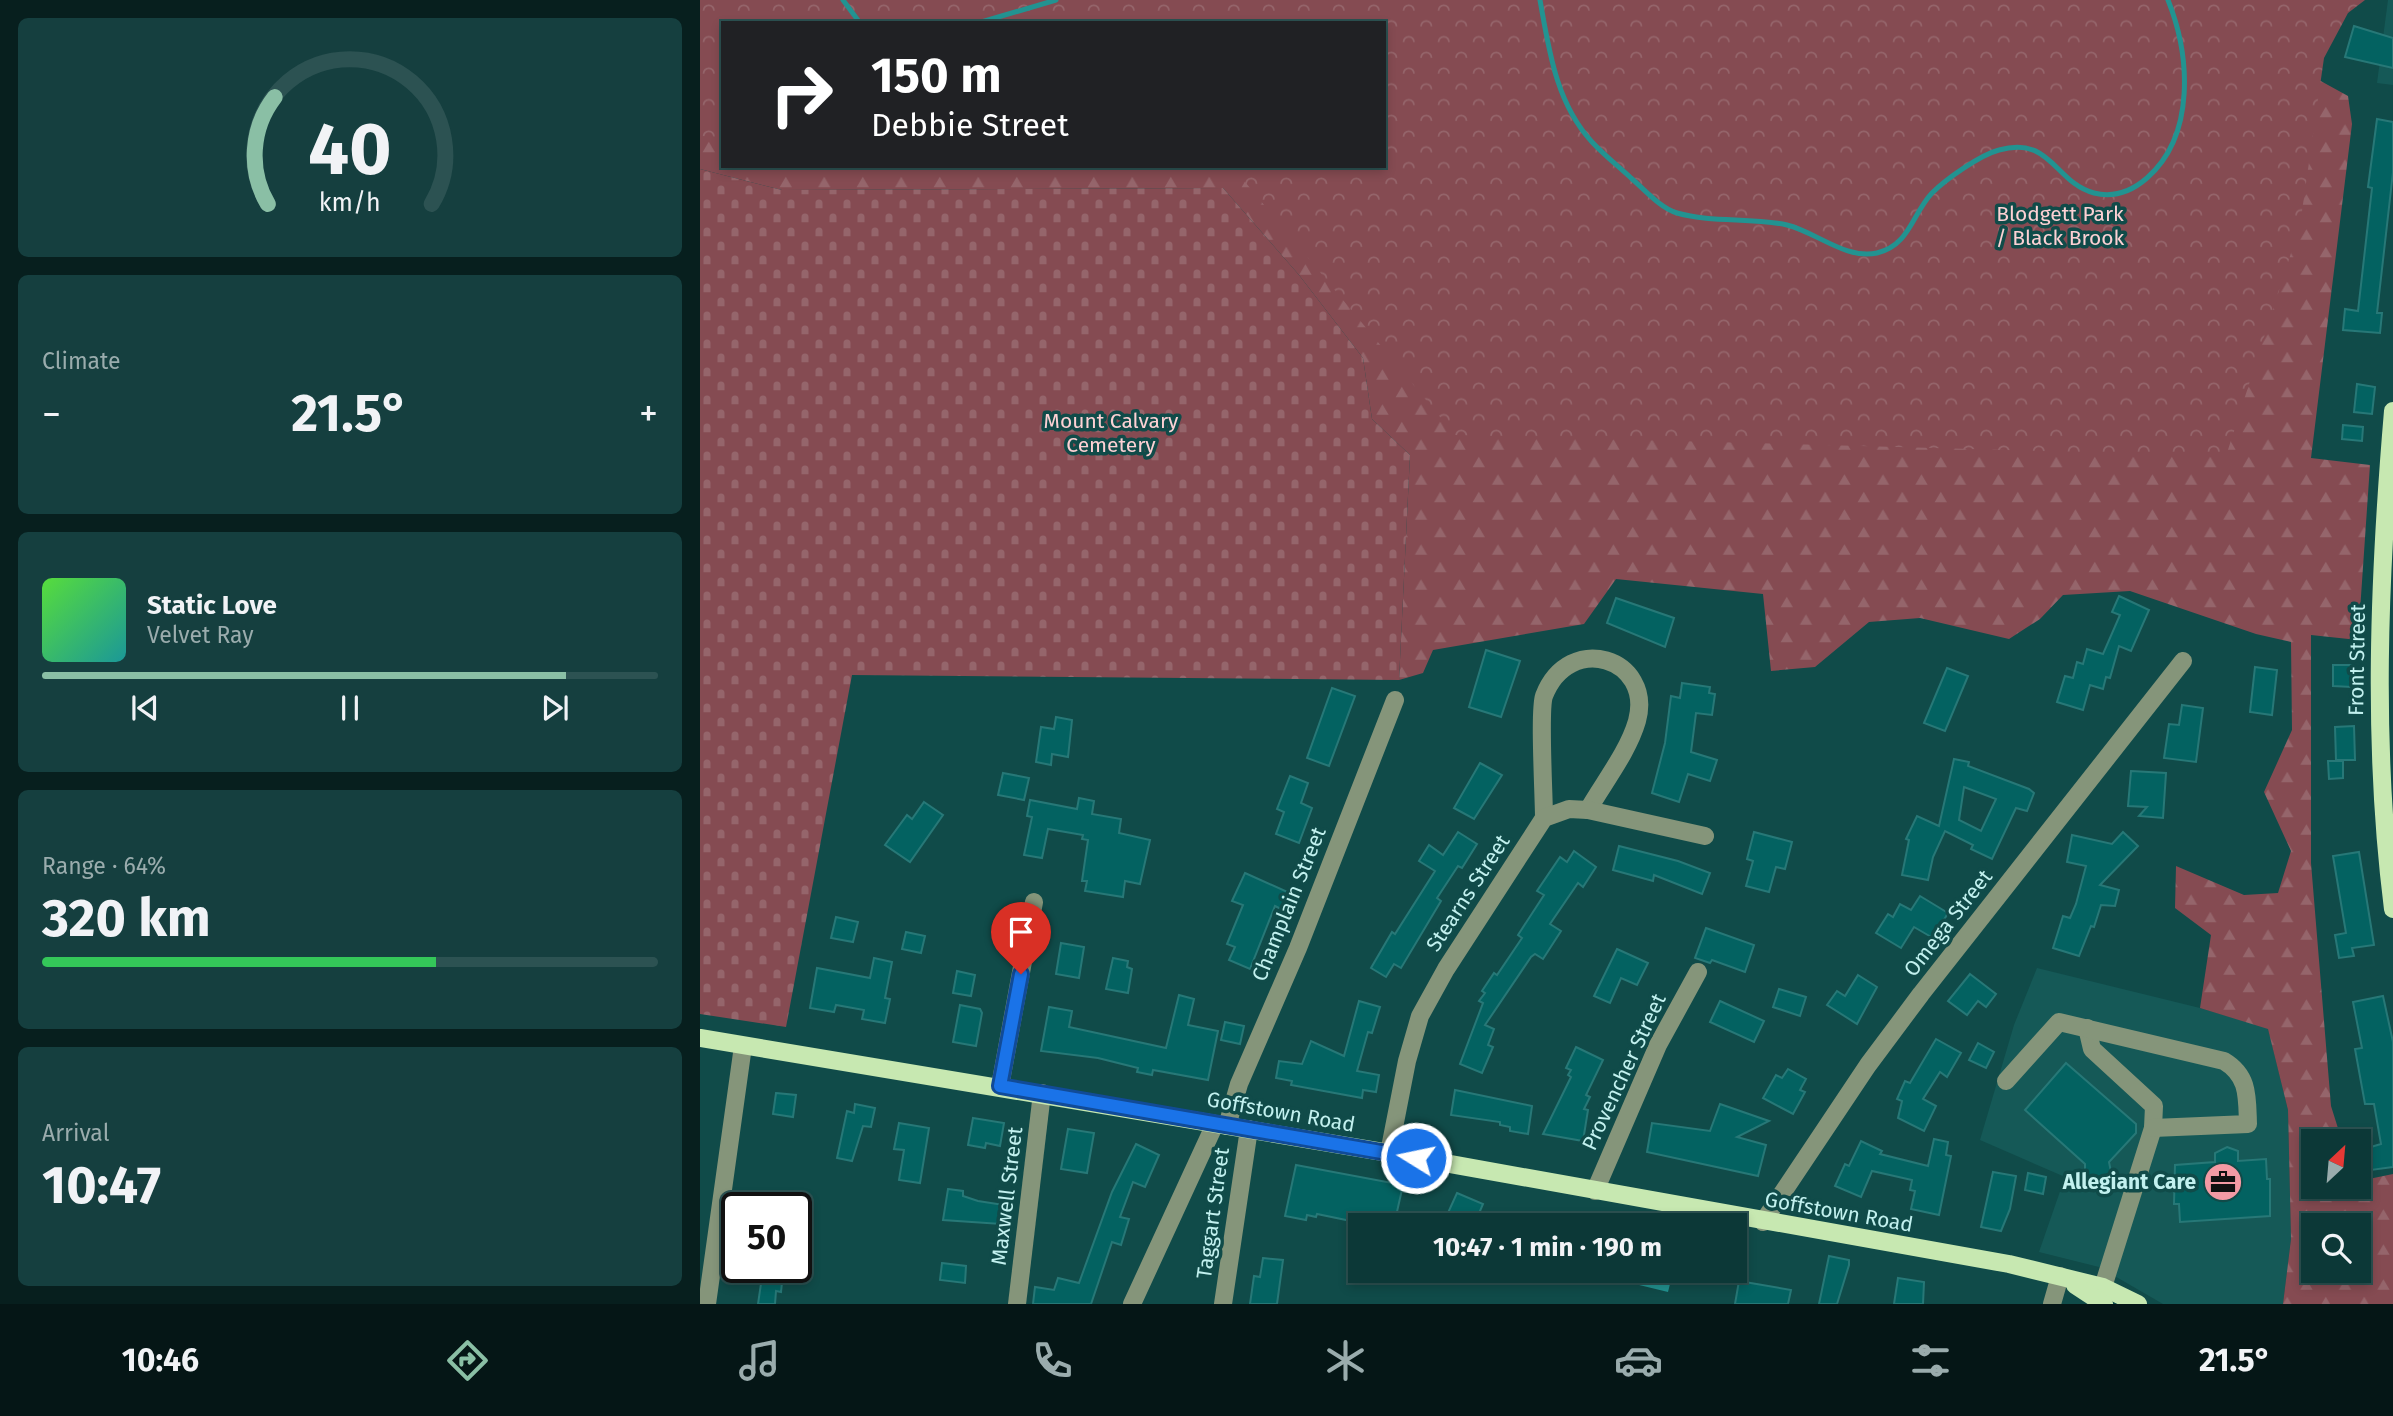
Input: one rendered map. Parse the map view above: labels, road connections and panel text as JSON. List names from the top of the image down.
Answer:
{
  "streets": {
    "main road": ["Front Street", "Goffstown Road"],
    "street": [
      "Stearns Street",
      "Champlain Street",
      "Omega Street",
      "Provencher Street",
      "Maxwell Street",
      "Taggart Street"
    ]
  },
  "crossings": [
    ["Stearns Street", "Goffstown Road"],
    ["Champlain Street", "Goffstown Road"],
    ["Omega Street", "Goffstown Road"],
    ["Provencher Street", "Goffstown Road"],
    ["Goffstown Road", "Maxwell Street"],
    ["Goffstown Road", "Taggart Street"]
  ],
  "parks": ["Blodgett Park / Black Brook", "Mount Calvary Cemetery"],
  "places": {
    "office": ["Allegiant Care"]
  },
  "north": "top right",
  "page": {
    "turn": ["150 m", "Debbie Street"],
    "tile": [
      "Climate",
      ["Range · 64%", "320 km"],
      ["Arrival", "10:47"]
    ],
    "heat": ["−", "21.5°", "+"],
    "song": ["Static Love", "Velvet Ray"],
    "limit": "50",
    "trip": "10:47 · 1 min · 190 m",
    "tabs": ["10:46", "21.5°"],
    "gauge": ["40", "km/h"]
  }
}
